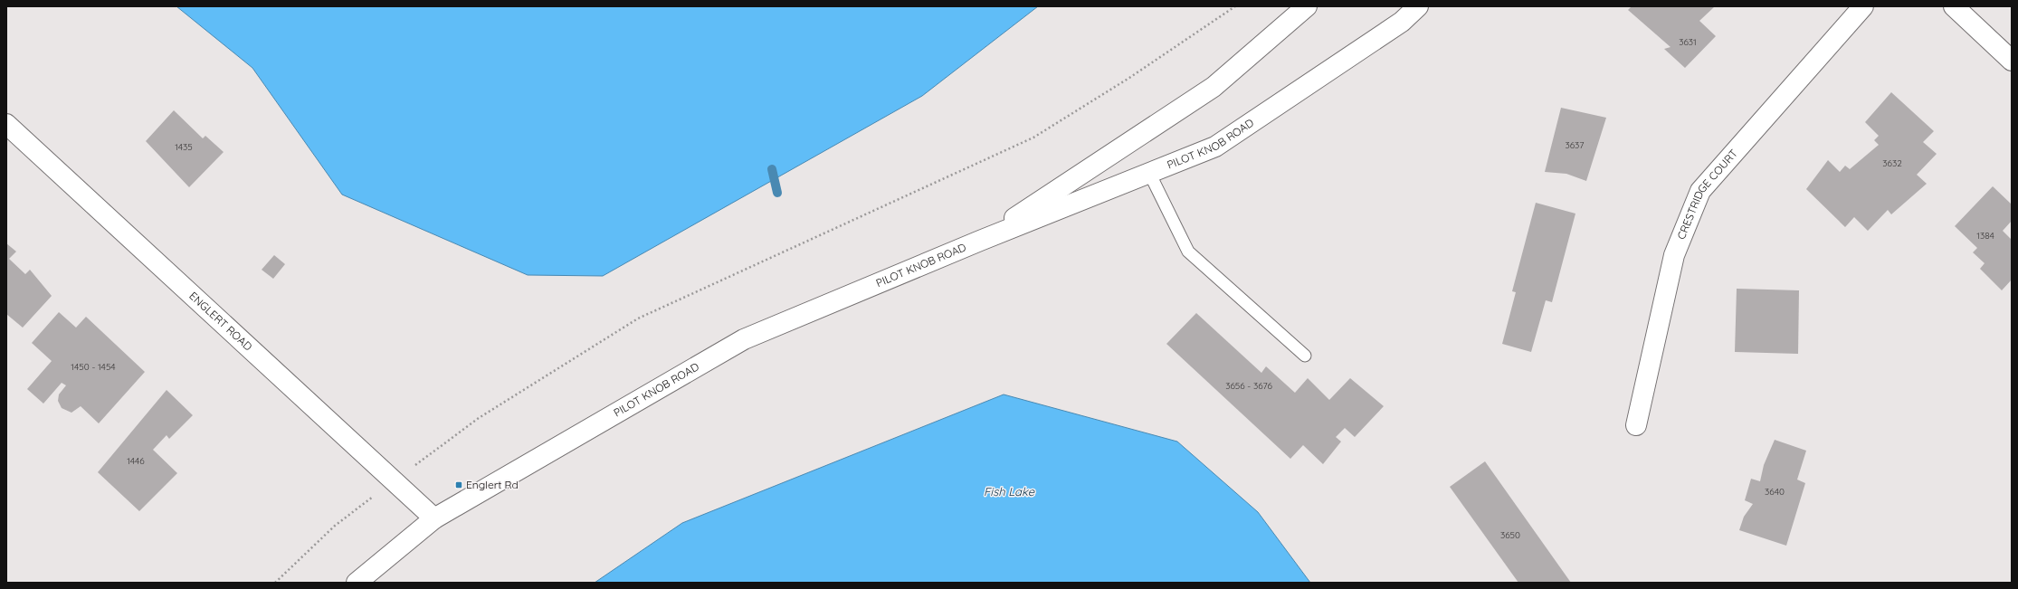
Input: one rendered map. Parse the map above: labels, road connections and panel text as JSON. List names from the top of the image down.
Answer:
{
  "streets": {
    "main road": ["PILOT KNOB ROAD", "CRESTRIDGE COURT", "ENGLERT ROAD"]
  },
  "crossings": [
    ["PILOT KNOB ROAD", "ENGLERT ROAD"]
  ],
  "water": ["Fish Lake"],
  "places": {
    "transit": ["Englert Rd"]
  },
  "house_numbers": [
    "3631",
    "3637",
    "1435",
    "3632",
    "1384",
    "1450 - 1454",
    "3656 - 3676",
    "1446",
    "3640",
    "3650"
  ]
}
